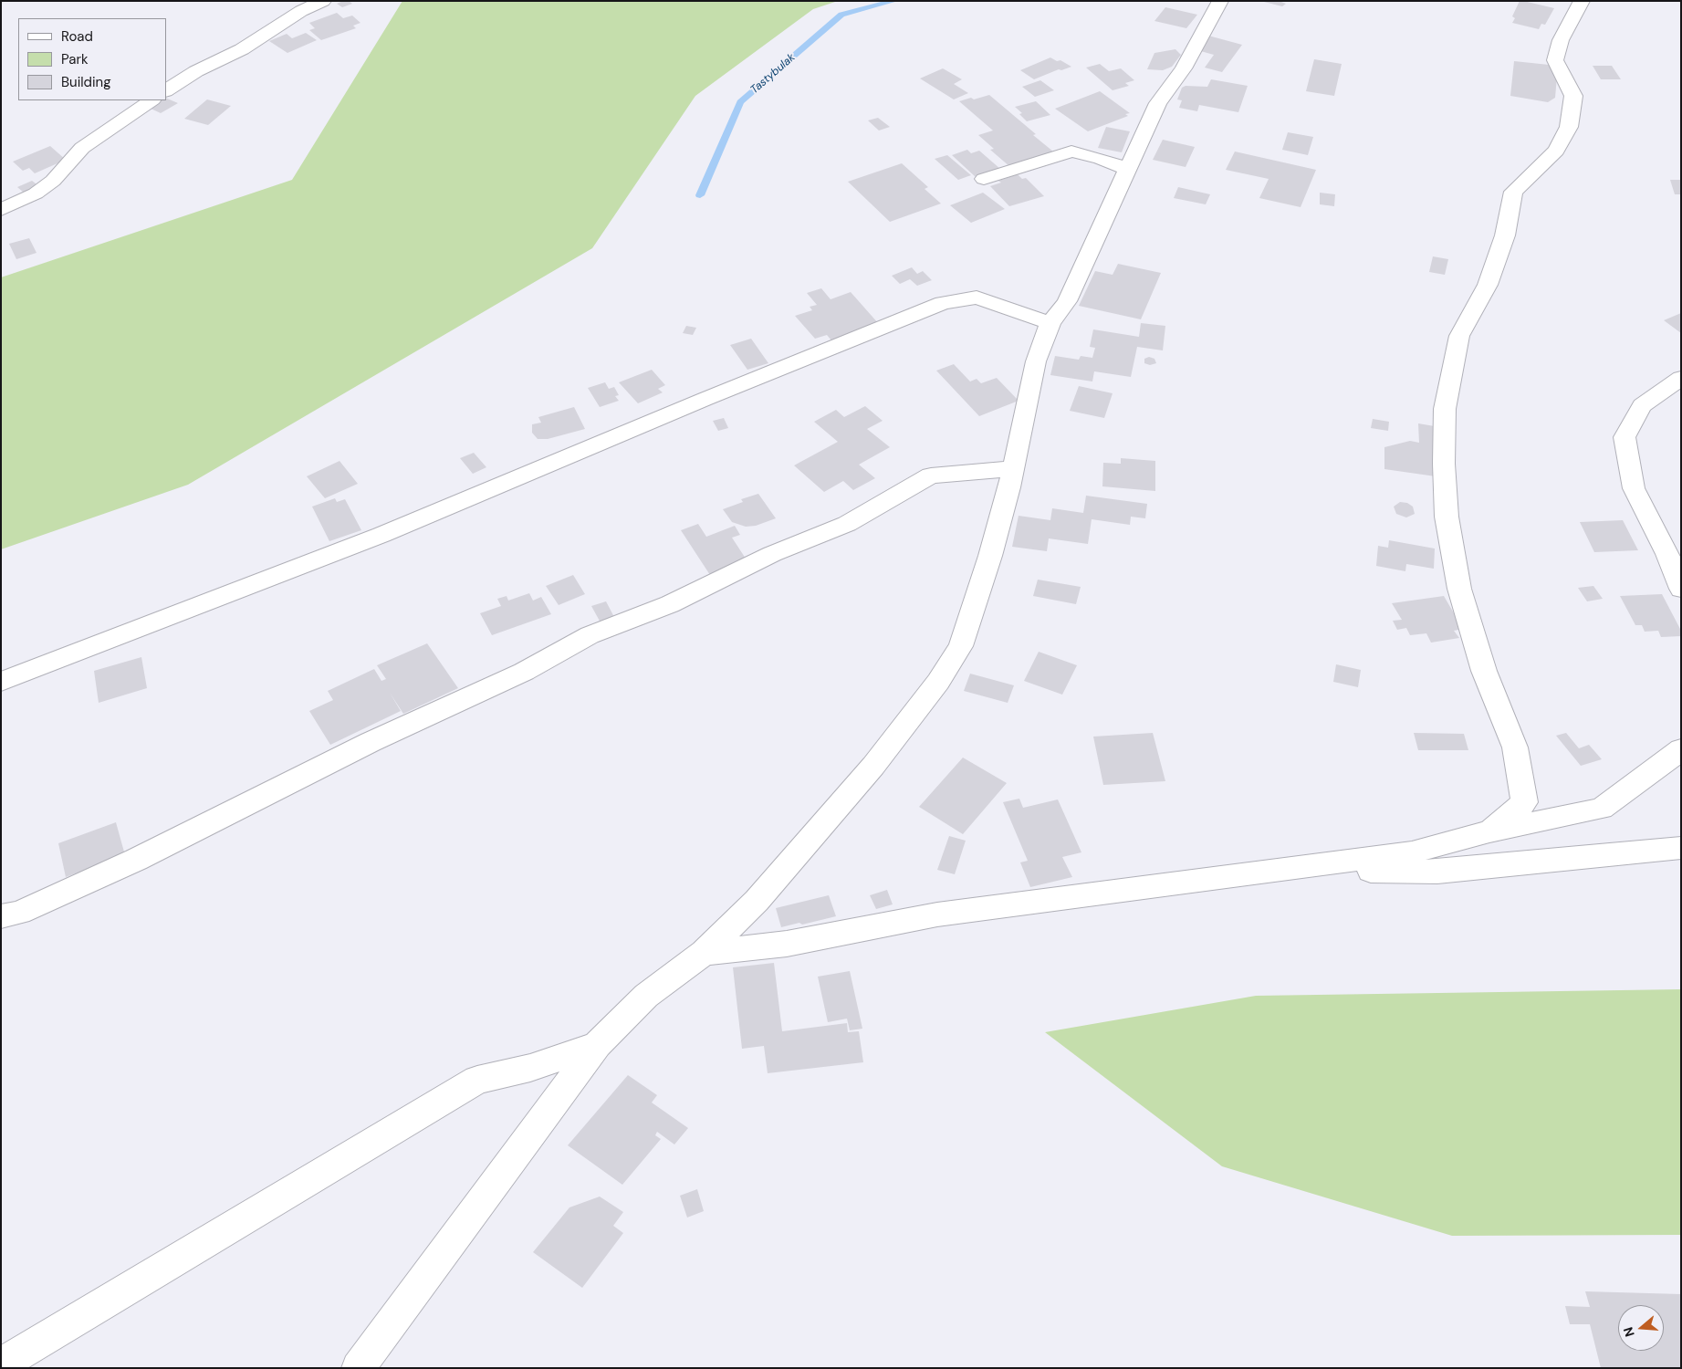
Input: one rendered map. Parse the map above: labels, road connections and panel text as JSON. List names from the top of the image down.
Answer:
{
  "water": ["Tastybulak"],
  "legend": ["Road", "Park", "Building"],
  "north": "left"
}
